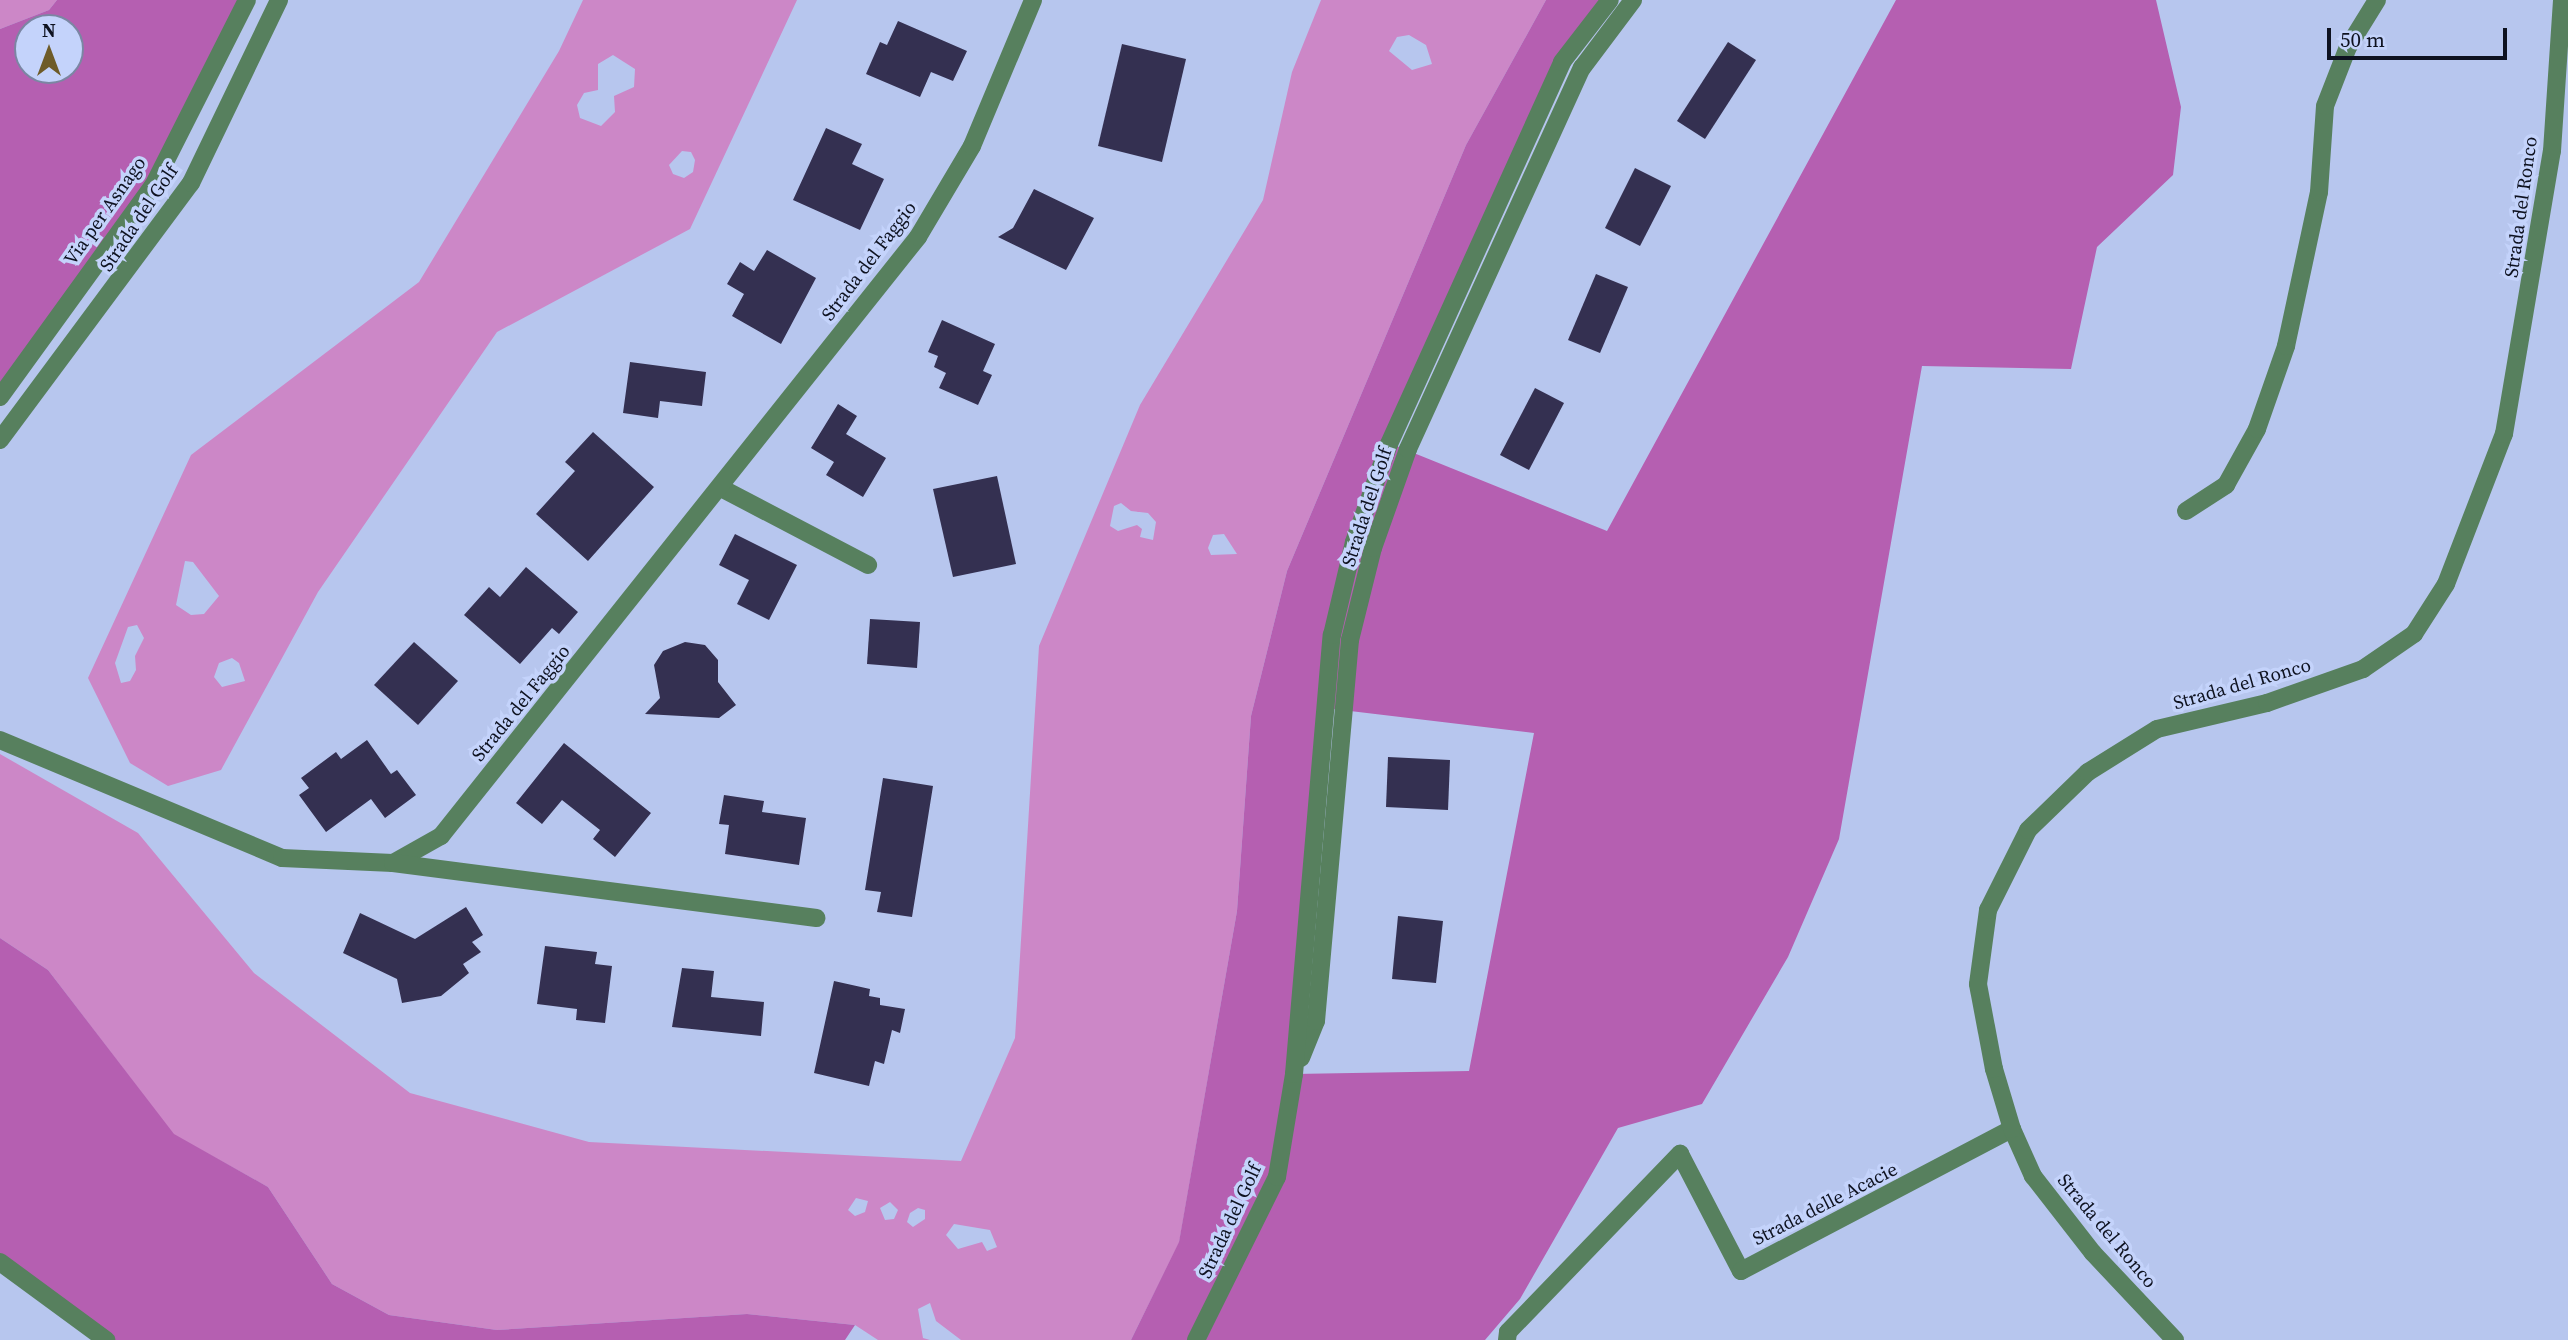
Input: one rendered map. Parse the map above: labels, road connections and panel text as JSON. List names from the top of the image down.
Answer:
{
  "streets": {
    "street": [
      "Strada del Ronco",
      "Via per Asnago",
      "Strada del Golf",
      "Strada del Faggio",
      "Strada delle Acacie"
    ]
  },
  "crossings": [
    ["Strada del Ronco", "Strada delle Acacie"]
  ],
  "scale_bar": "50 m",
  "north": "top"
}
